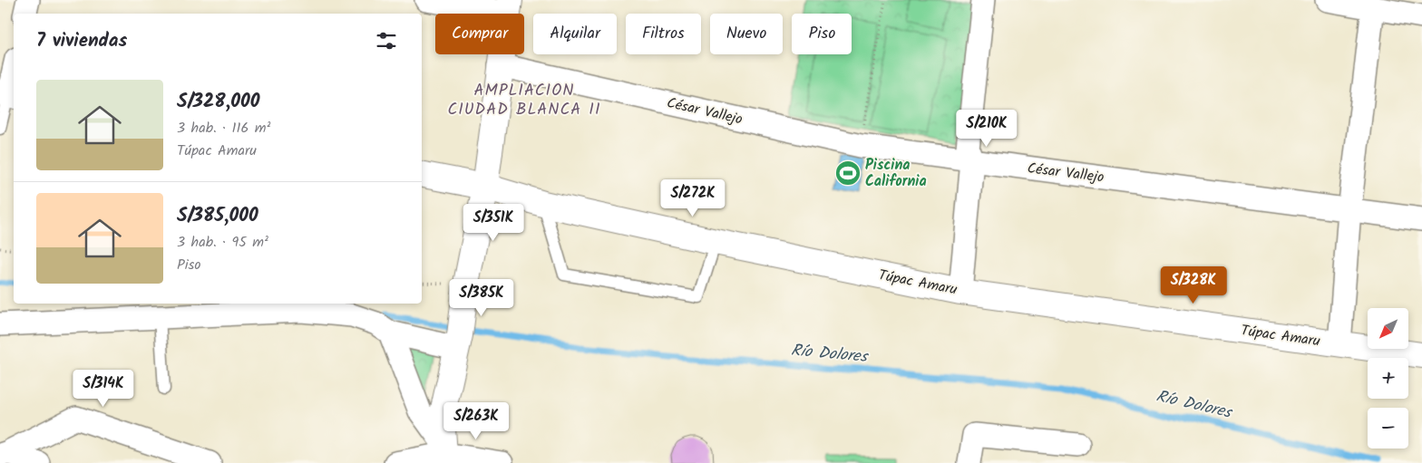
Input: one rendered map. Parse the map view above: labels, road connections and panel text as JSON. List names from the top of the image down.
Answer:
{
  "streets": {
    "main road": ["Túpac Amaru"],
    "street": ["César Vallejo"]
  },
  "districts": ["AMPLIACION CIUDAD BLANCA II"],
  "water": ["Río Dolores"],
  "places": {
    "sports": ["Piscina California"]
  },
  "north": "bottom left",
  "page": {
    "chip": [
      "Comprar",
      "Alquilar",
      "Filtros",
      "Nuevo",
      "Piso"
    ],
    "heading": "7 viviendas",
    "list": [
      {
        "name": "S/328,000",
        "note": "3 hab. · 116 m² · Túpac Amaru"
      },
      {
        "name": "S/385,000",
        "note": "3 hab. · 95 m² · Piso"
      }
    ],
    "price": [
      "S/210K",
      "S/272K",
      "S/351K",
      "S/328K",
      "S/385K",
      "S/314K",
      "S/263K"
    ],
    "map_buttons": ["+", "−"]
  }
}
